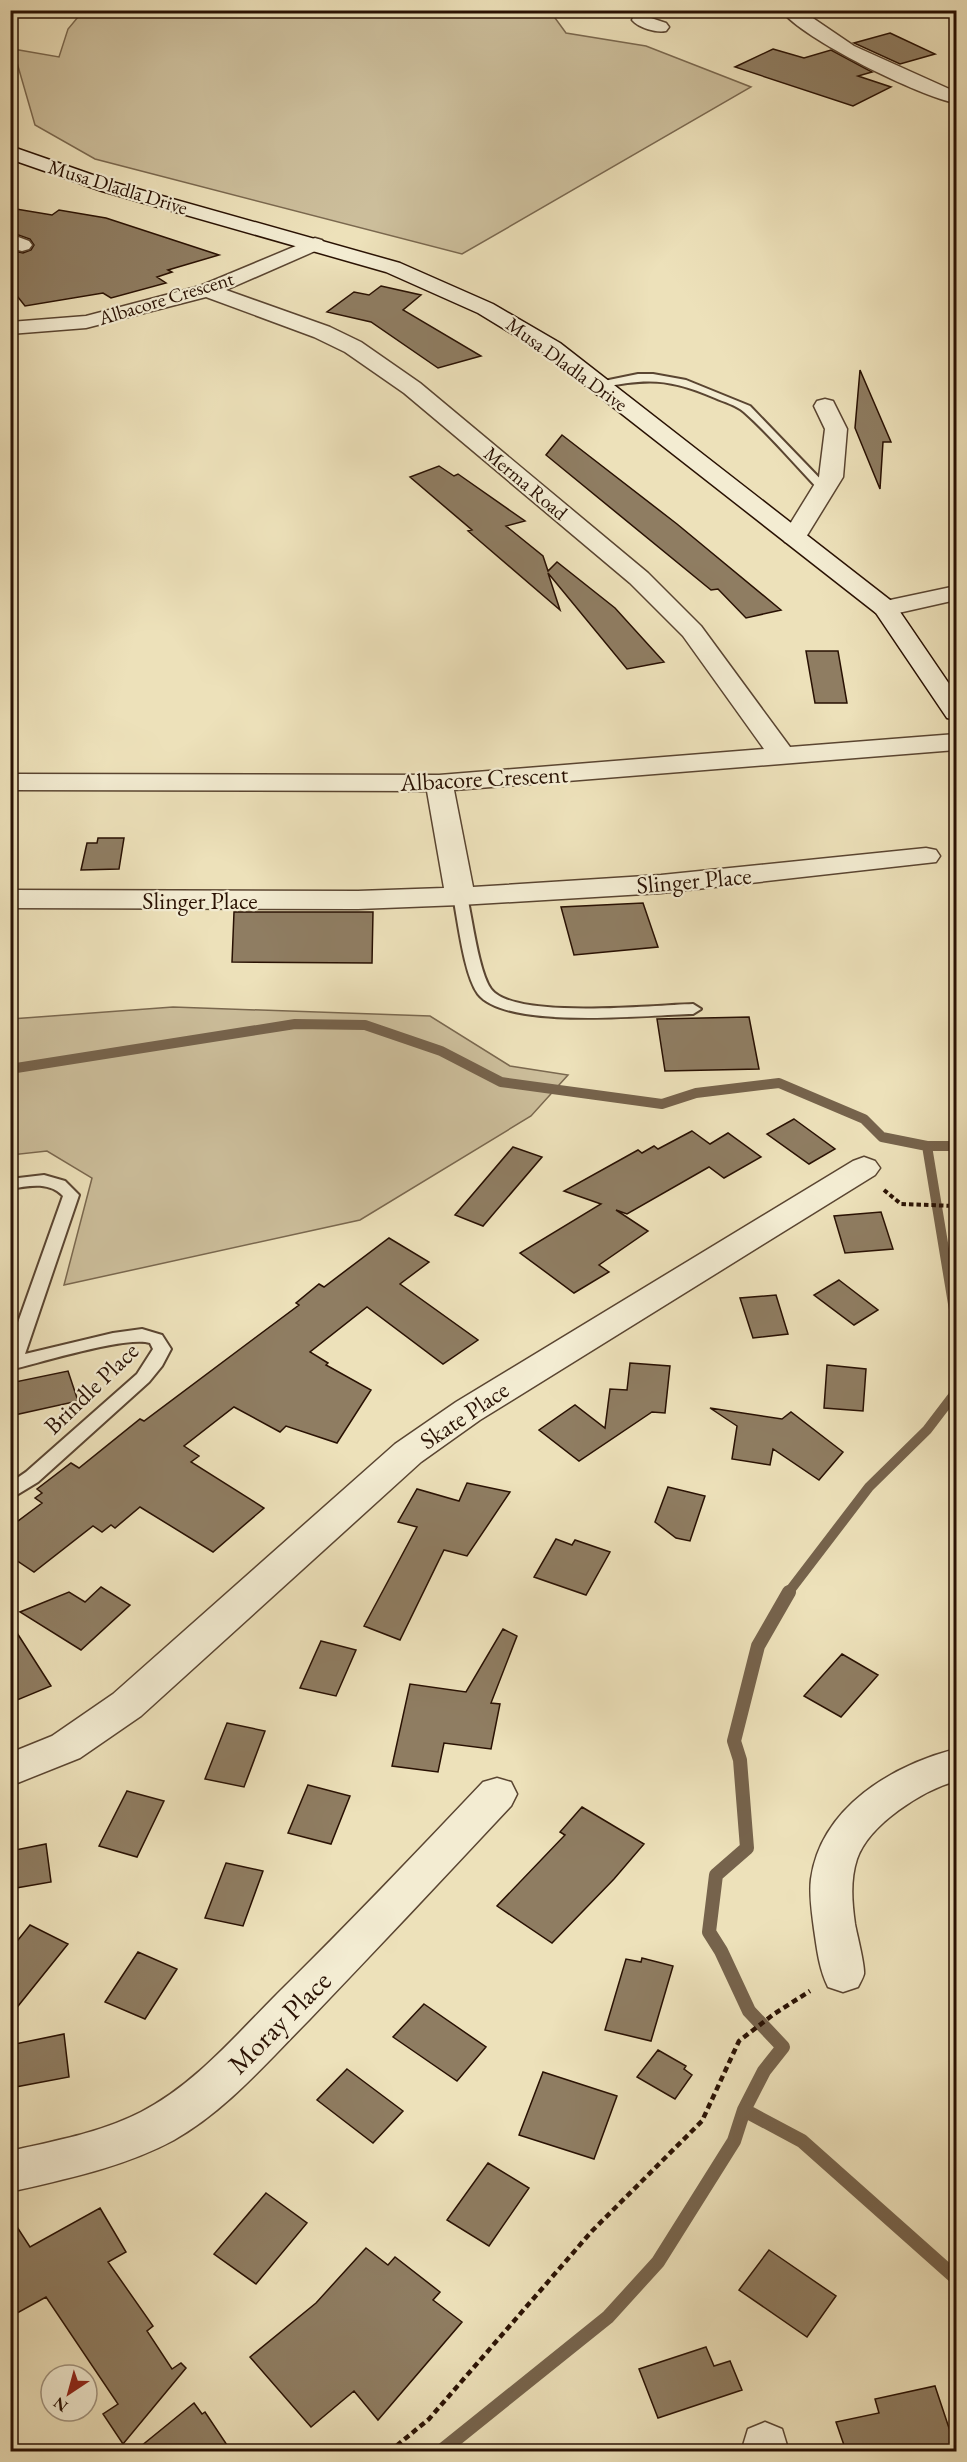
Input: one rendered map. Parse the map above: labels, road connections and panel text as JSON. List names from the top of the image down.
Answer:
{
  "streets": {
    "street": [
      "Musa Dladla Drive",
      "Albacore Crescent",
      "Merma Road",
      "Slinger Place",
      "Skate Place",
      "Moray Place"
    ],
    "lane": ["Brindle Place"]
  },
  "crossings": [
    ["Musa Dladla Drive", "Albacore Crescent"],
    ["Albacore Crescent", "Merma Road"]
  ],
  "north": "bottom left"
}
